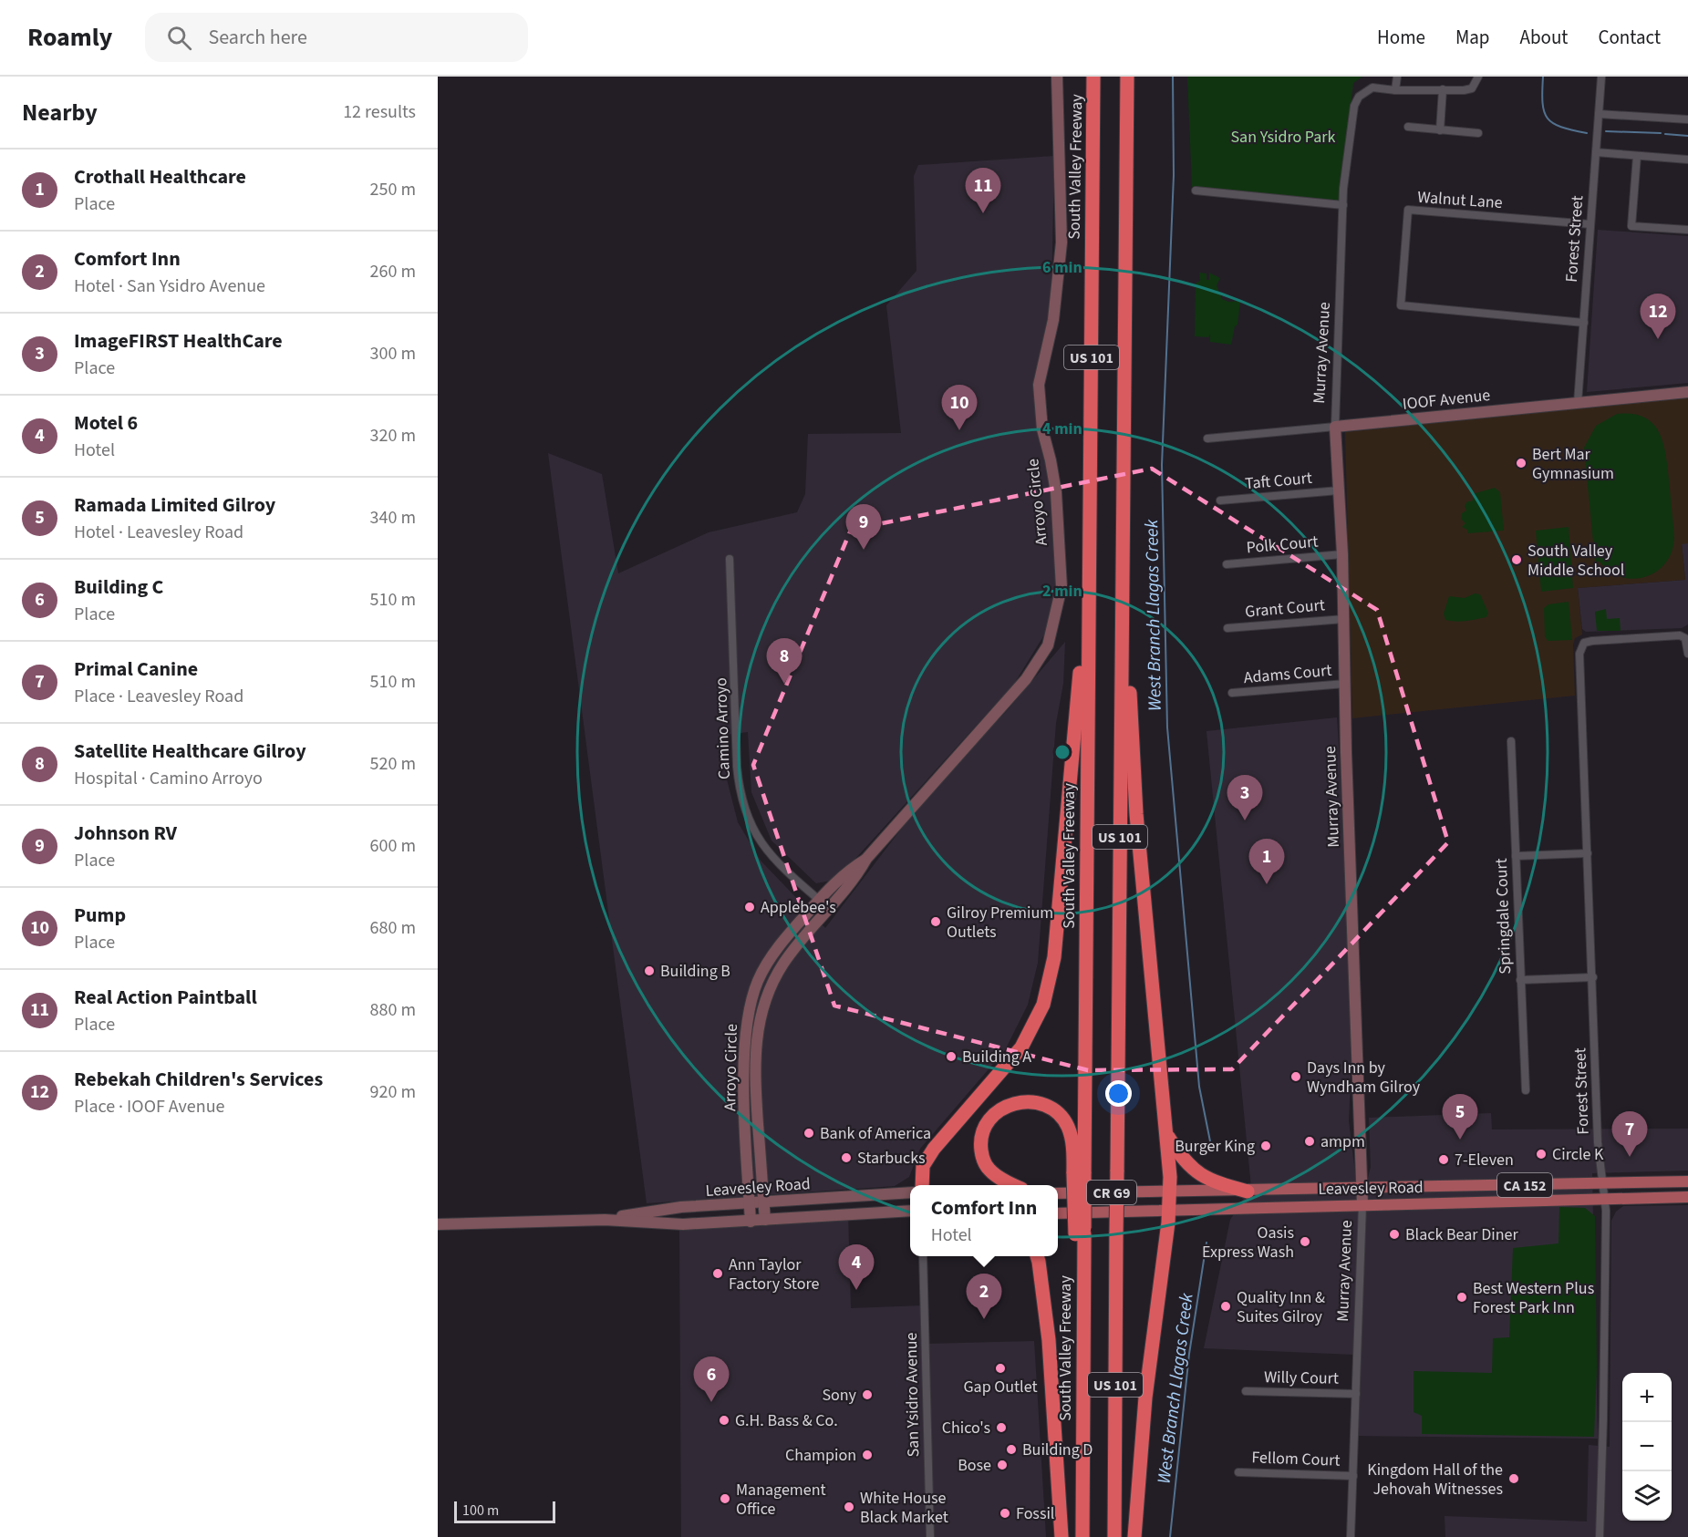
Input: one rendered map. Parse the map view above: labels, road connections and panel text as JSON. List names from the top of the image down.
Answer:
{
  "streets": {
    "highway": ["South Valley Freeway", "US 101", "CA 152"],
    "main road": ["Leavesley Road", "CR G9"],
    "street": [
      "Walnut Lane",
      "Forest Street",
      "Murray Avenue",
      "IOOF Avenue",
      "Taft Court",
      "Arroyo Circle",
      "Polk Court",
      "Grant Court",
      "Adams Court",
      "Camino Arroyo",
      "Springdale Court",
      "Willy Court",
      "San Ysidro Avenue",
      "Fellom Court"
    ]
  },
  "crossings": [
    ["Walnut Lane", "Forest Street"],
    ["Forest Street", "IOOF Avenue"],
    ["Forest Street", "Leavesley Road"],
    ["Murray Avenue", "IOOF Avenue"],
    ["Murray Avenue", "Taft Court"],
    ["Murray Avenue", "Polk Court"],
    ["Murray Avenue", "Grant Court"],
    ["Murray Avenue", "Adams Court"],
    ["Murray Avenue", "Leavesley Road"],
    ["Murray Avenue", "Willy Court"],
    ["Murray Avenue", "Fellom Court"],
    ["US 101", "CA 152"],
    ["Arroyo Circle", "Camino Arroyo"],
    ["Arroyo Circle", "Leavesley Road"],
    ["CA 152", "Leavesley Road"]
  ],
  "water": ["West Branch Llagas Creek"],
  "parks": ["San Ysidro Park"],
  "places": [
    "Bert Mar Gymnasium",
    "South Valley Middle School",
    "Applebee's",
    "Gilroy Premium Outlets",
    "Building B",
    "Building A",
    "Days Inn by Wyndham Gilroy",
    "Bank of America",
    "ampm",
    "Burger King",
    "Circle K",
    "Starbucks",
    "7-Eleven",
    "Black Bear Diner",
    "Oasis Express Wash",
    "Ann Taylor Factory Store",
    "Best Western Plus Forest Park Inn",
    "Quality Inn & Suites Gilroy",
    "Gap Outlet",
    "Sony",
    "G.H. Bass & Co.",
    "Chico's",
    "Building D",
    "Champion",
    "Bose",
    "Kingdom Hall of the Jehovah Witnesses",
    "Management Office",
    "White House Black Market",
    "Fossil"
  ],
  "scale_bar": "100 m",
  "page": {
    "header": "Roamly",
    "search": "Search here",
    "nav": [
      "Home",
      "Map",
      "About",
      "Contact"
    ],
    "heading": ["Nearby", "12 results"],
    "list": [
      {
        "mark": "1",
        "name": "Crothall Healthcare",
        "note": "Place",
        "value": "250 m"
      },
      {
        "mark": "2",
        "name": "Comfort Inn",
        "note": "Hotel · San Ysidro Avenue",
        "value": "260 m"
      },
      {
        "mark": "3",
        "name": "ImageFIRST HealthCare",
        "note": "Place",
        "value": "300 m"
      },
      {
        "mark": "4",
        "name": "Motel 6",
        "note": "Hotel",
        "value": "320 m"
      },
      {
        "mark": "5",
        "name": "Ramada Limited Gilroy",
        "note": "Hotel · Leavesley Road",
        "value": "340 m"
      },
      {
        "mark": "6",
        "name": "Building C",
        "note": "Place",
        "value": "510 m"
      },
      {
        "mark": "7",
        "name": "Primal Canine",
        "note": "Place · Leavesley Road",
        "value": "510 m"
      },
      {
        "mark": "8",
        "name": "Satellite Healthcare Gilroy",
        "note": "Hospital · Camino Arroyo",
        "value": "520 m"
      },
      {
        "mark": "9",
        "name": "Johnson RV",
        "note": "Place",
        "value": "600 m"
      },
      {
        "mark": "10",
        "name": "Pump",
        "note": "Place",
        "value": "680 m"
      },
      {
        "mark": "11",
        "name": "Real Action Paintball",
        "note": "Place",
        "value": "880 m"
      },
      {
        "mark": "12",
        "name": "Rebekah Children's Services",
        "note": "Place · IOOF Avenue",
        "value": "920 m"
      }
    ],
    "pins": [
      "11",
      "12",
      "10",
      "9",
      "8",
      "3",
      "1",
      "5",
      "7",
      "4",
      "2",
      "6"
    ],
    "popup": ["Comfort Inn", "Hotel"],
    "map_buttons": ["+", "−"],
    "scale": "100 m"
  },
  "rings": ["6 min", "4 min", "2 min"]
}
